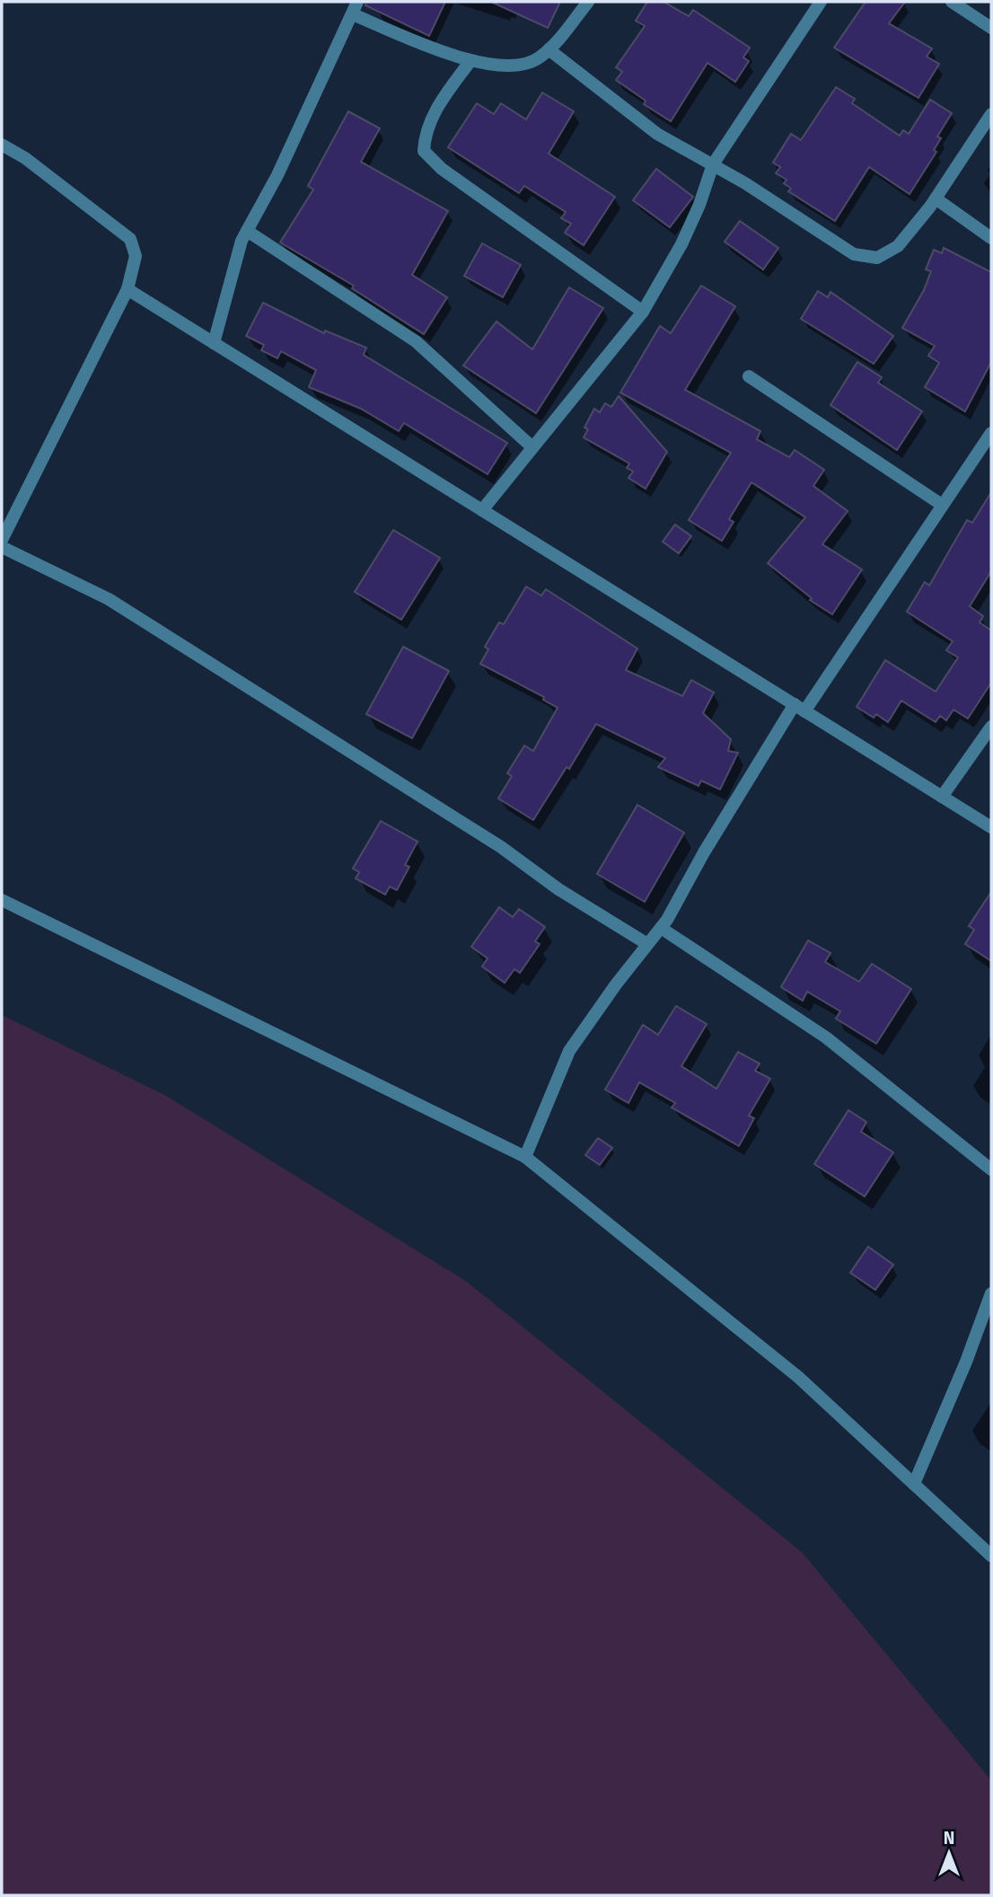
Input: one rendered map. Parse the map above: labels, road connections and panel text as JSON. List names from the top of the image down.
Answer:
{
  "north": "top"
}
